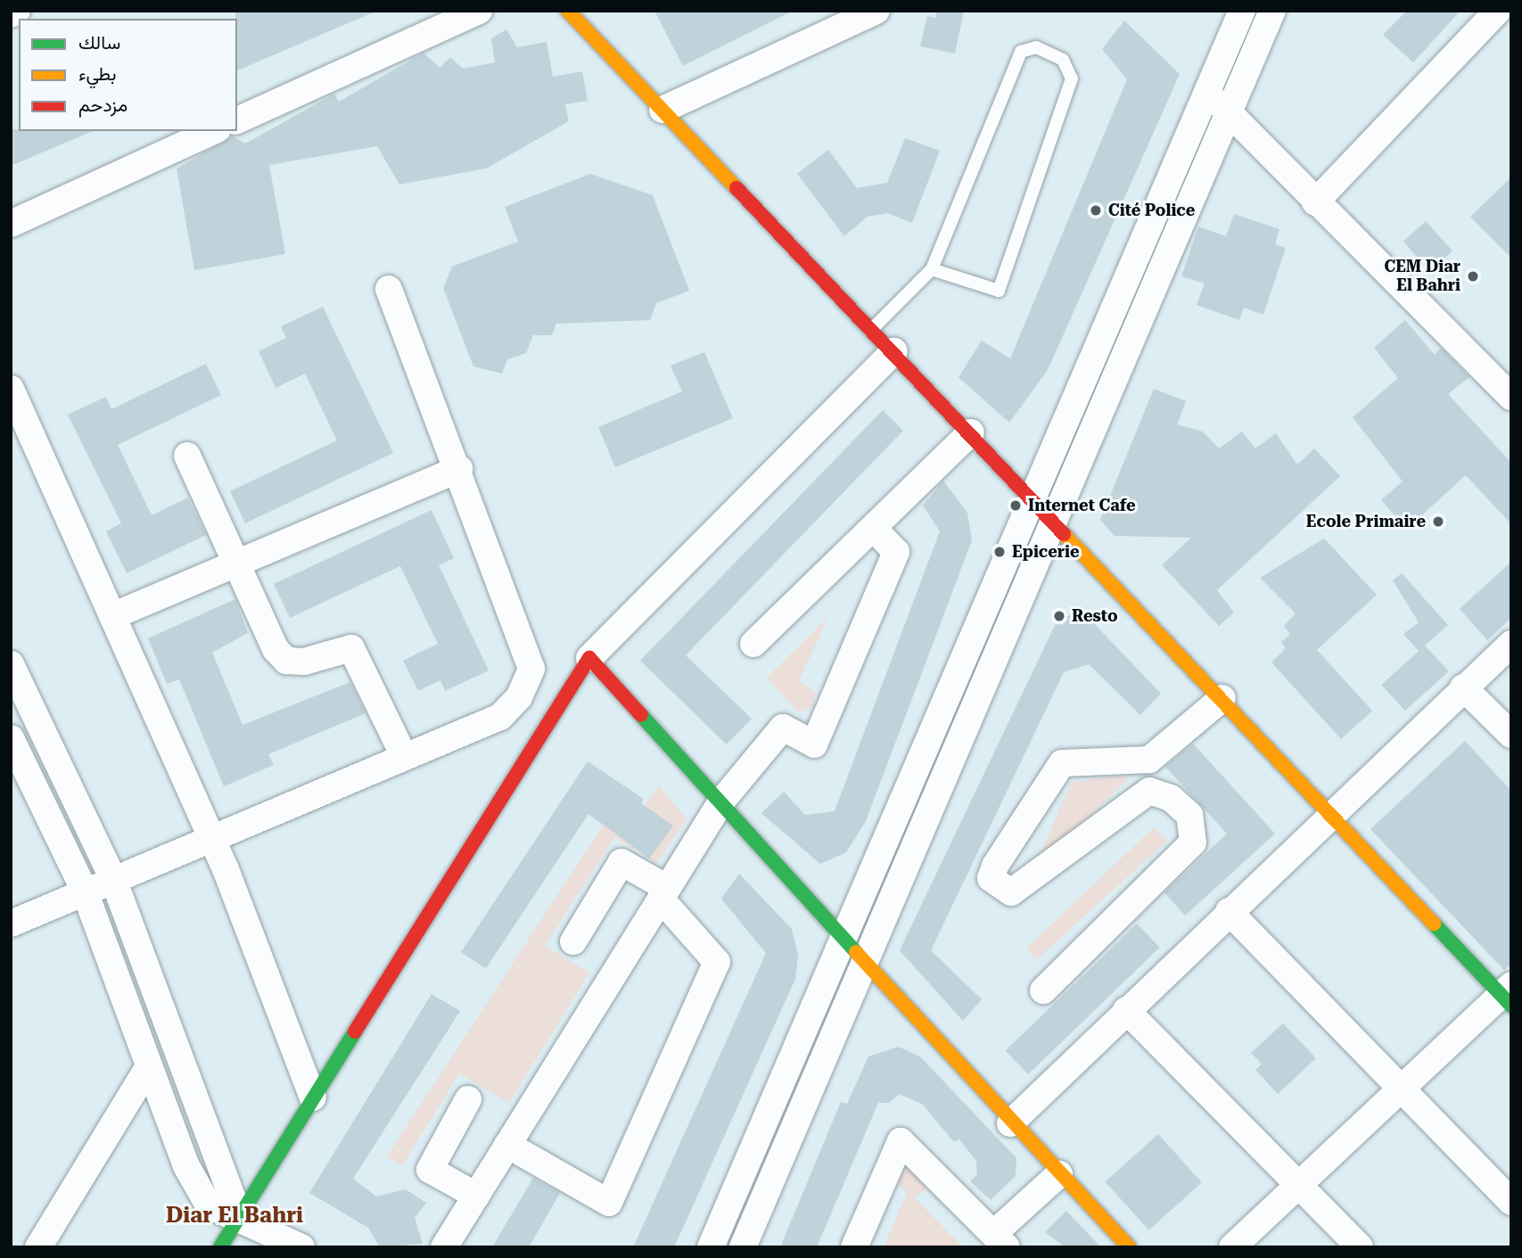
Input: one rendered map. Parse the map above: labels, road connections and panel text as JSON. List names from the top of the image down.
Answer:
{
  "districts": ["Diar El Bahri"],
  "places": [
    "Cité Police",
    "CEM Diar El Bahri",
    "Internet Cafe",
    "Ecole Primaire",
    "Epicerie",
    "Resto"
  ],
  "legend": ["سالك", "بطيء", "مزدحم"]
}
